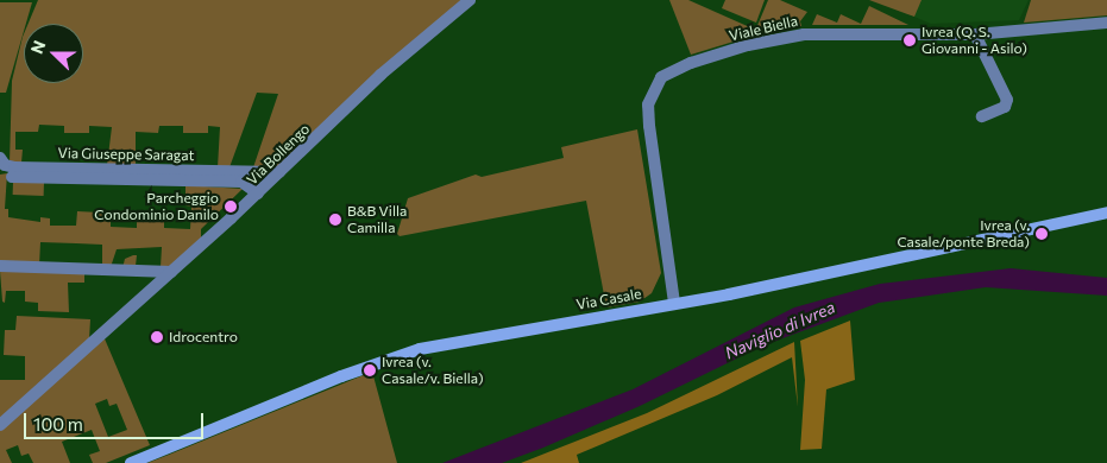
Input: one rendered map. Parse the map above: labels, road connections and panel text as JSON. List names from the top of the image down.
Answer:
{
  "streets": {
    "main road": ["Via Casale"],
    "street": ["Viale Biella", "Via Giuseppe Saragat", "Via Bollengo"]
  },
  "crossings": [
    ["Viale Biella", "Via Casale"],
    ["Via Giuseppe Saragat", "Via Bollengo"]
  ],
  "water": ["Naviglio di Ivrea"],
  "places": [
    "Ivrea (Q. S. Giovanni - Asilo)",
    "Parcheggio Condominio Danilo",
    "B&B Villa Camilla",
    "Ivrea (v. Casale/ponte Breda)",
    "Idrocentro",
    "Ivrea (v. Casale/v. Biella)"
  ],
  "scale_bar": "100 m",
  "north": "left"
}
